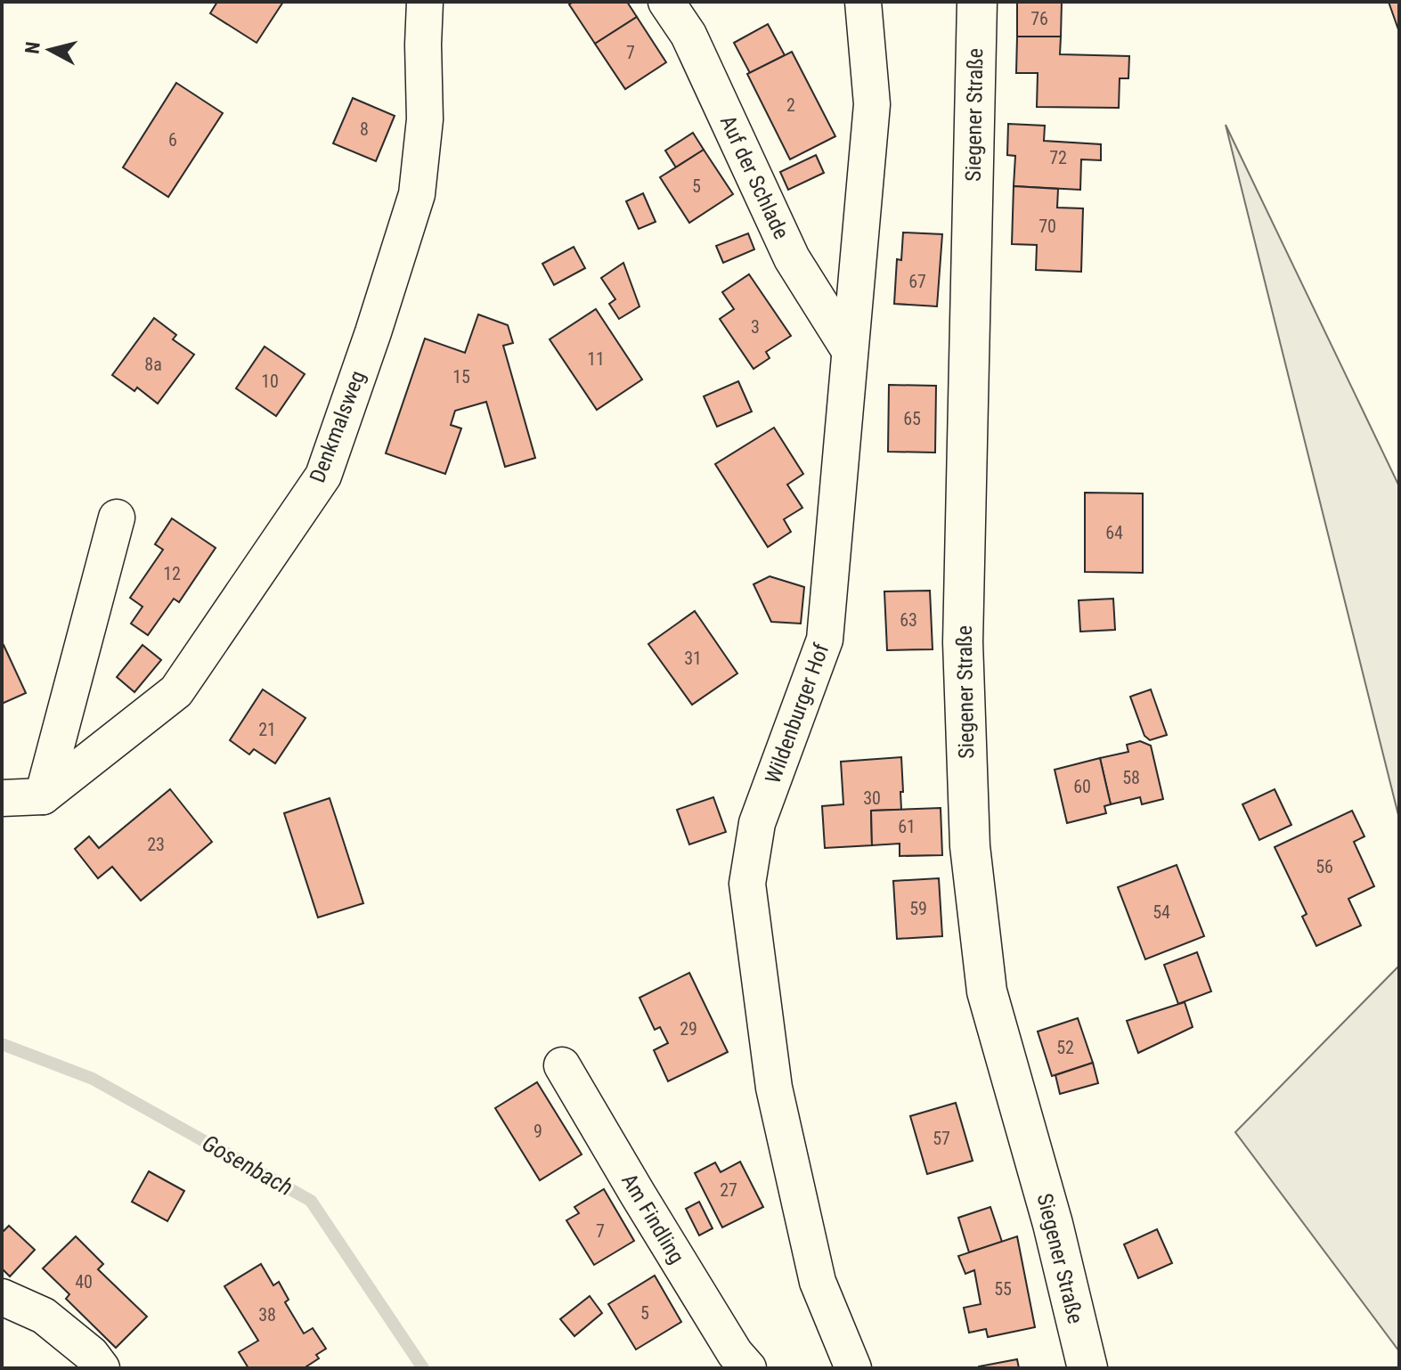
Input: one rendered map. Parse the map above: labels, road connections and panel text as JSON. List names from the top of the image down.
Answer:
{
  "streets": {
    "main road": ["Siegener Straße"],
    "street": [
      "Auf der Schlade",
      "Denkmalsweg",
      "Wildenburger Hof",
      "Am Findling"
    ]
  },
  "crossings": [
    ["Auf der Schlade", "Wildenburger Hof"]
  ],
  "water": ["Gosenbach"],
  "house_numbers": [
    "76",
    "7",
    "2",
    "8",
    "6",
    "72",
    "5",
    "70",
    "67",
    "3",
    "11",
    "8a",
    "15",
    "10",
    "65",
    "64",
    "12",
    "63",
    "31",
    "21",
    "58",
    "60",
    "30",
    "61",
    "23",
    "56",
    "59",
    "54",
    "29",
    "52",
    "9",
    "57",
    "27",
    "7",
    "40",
    "55",
    "5",
    "38"
  ],
  "north": "left"
}
